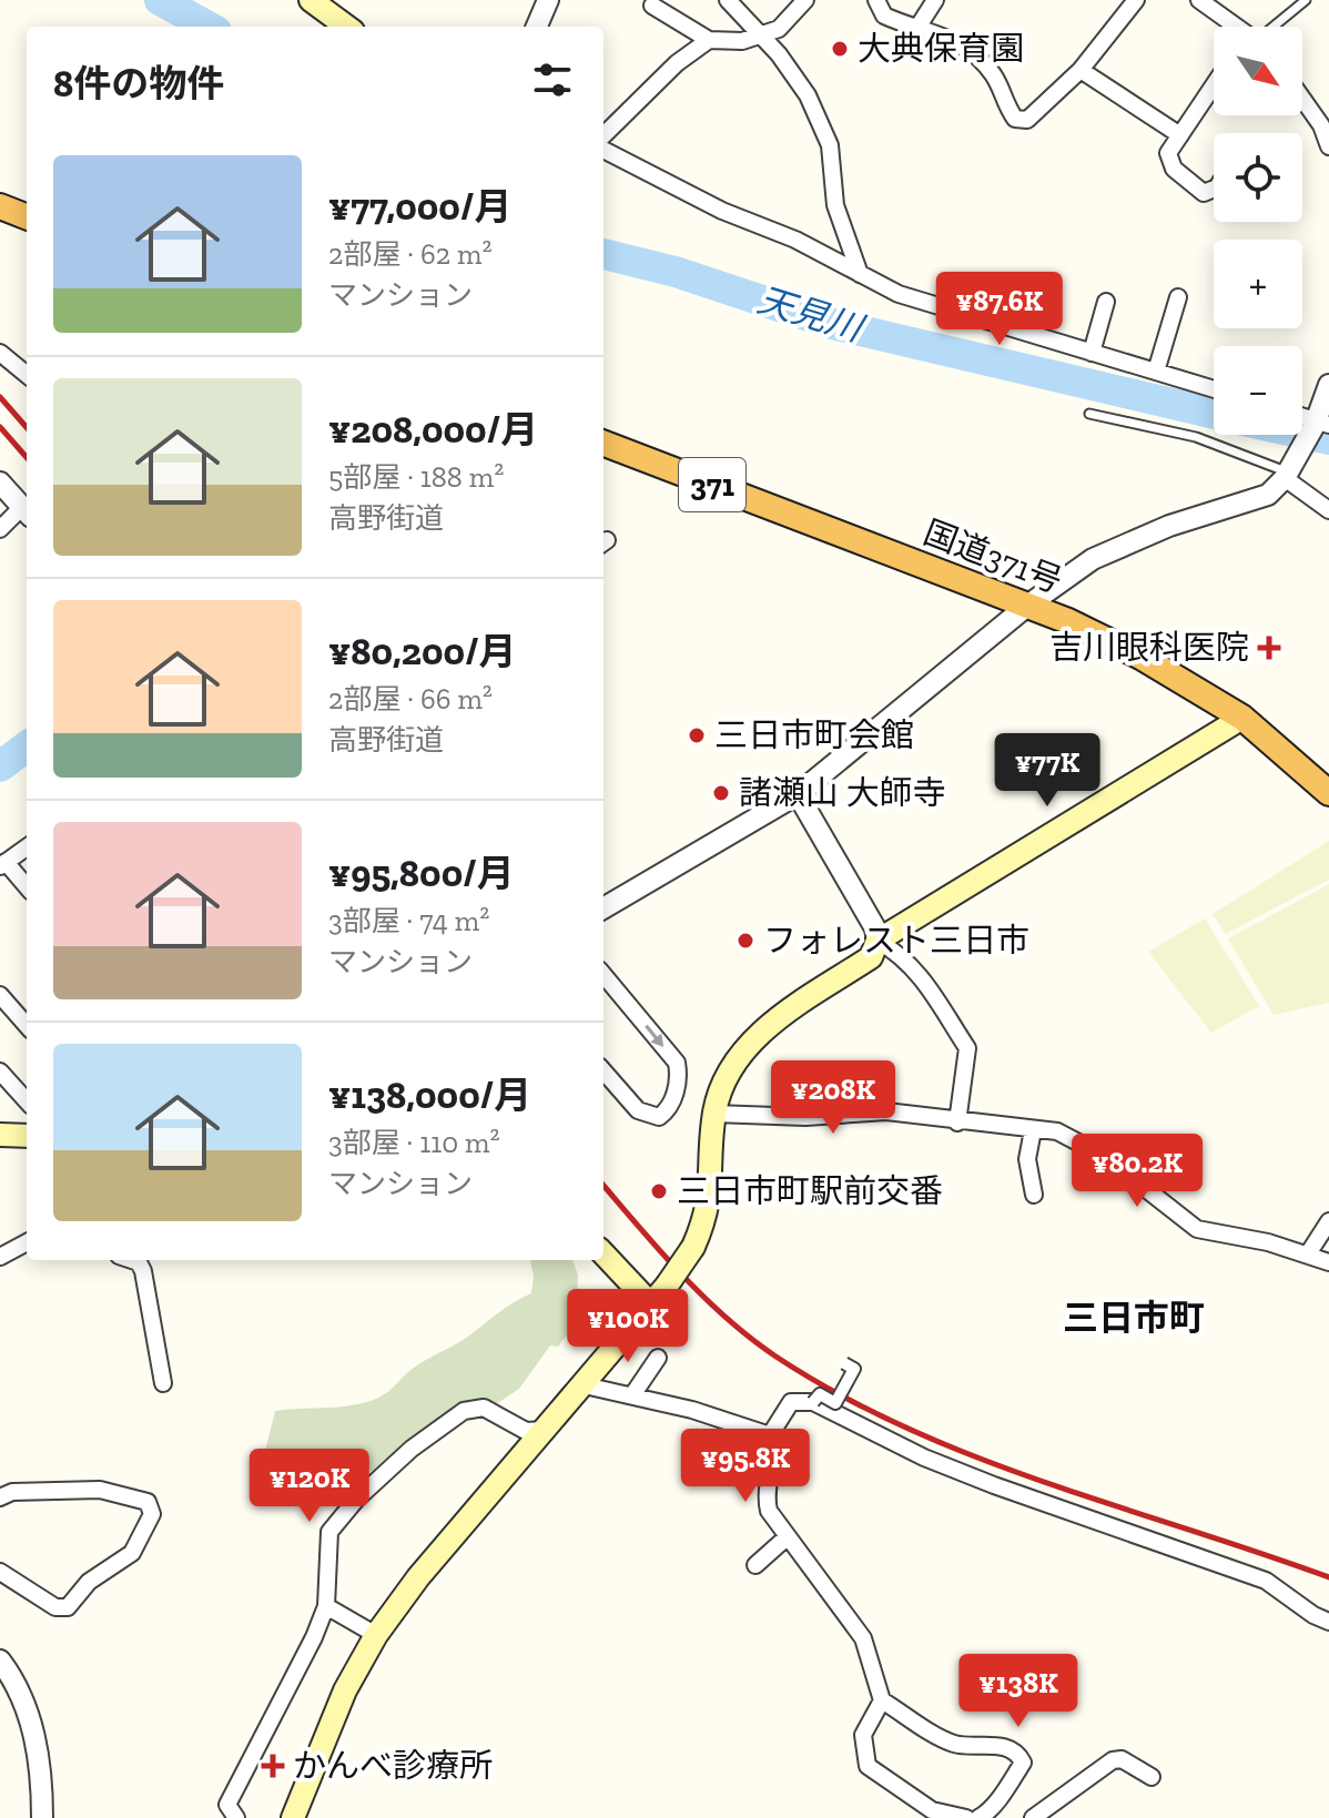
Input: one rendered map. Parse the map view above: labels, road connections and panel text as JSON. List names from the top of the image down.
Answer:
{
  "streets": {
    "highway": ["371", "国道371号"]
  },
  "districts": ["三日市町"],
  "water": ["天見川"],
  "places": {
    "other": [
      "大典保育園",
      "三日市町会館",
      "諸瀬山 大師寺",
      "フォレスト三日市",
      "三日市町駅前交番"
    ],
    "health": ["吉川眼科医院", "かんべ診療所"]
  },
  "north": "bottom right",
  "page": {
    "map_buttons": ["+", "−"],
    "heading": "8件の物件",
    "list": [
      {
        "name": "¥77,000/月",
        "note": "2部屋 · 62 m² · マンション"
      },
      {
        "name": "¥208,000/月",
        "note": "5部屋 · 188 m² · 高野街道"
      },
      {
        "name": "¥80,200/月",
        "note": "2部屋 · 66 m² · 高野街道"
      },
      {
        "name": "¥95,800/月",
        "note": "3部屋 · 74 m² · マンション"
      },
      {
        "name": "¥138,000/月",
        "note": "3部屋 · 110 m² · マンション"
      }
    ],
    "price": [
      "¥87.6K",
      "¥77K",
      "¥208K",
      "¥80.2K",
      "¥100K",
      "¥95.8K",
      "¥120K",
      "¥138K"
    ]
  }
}
